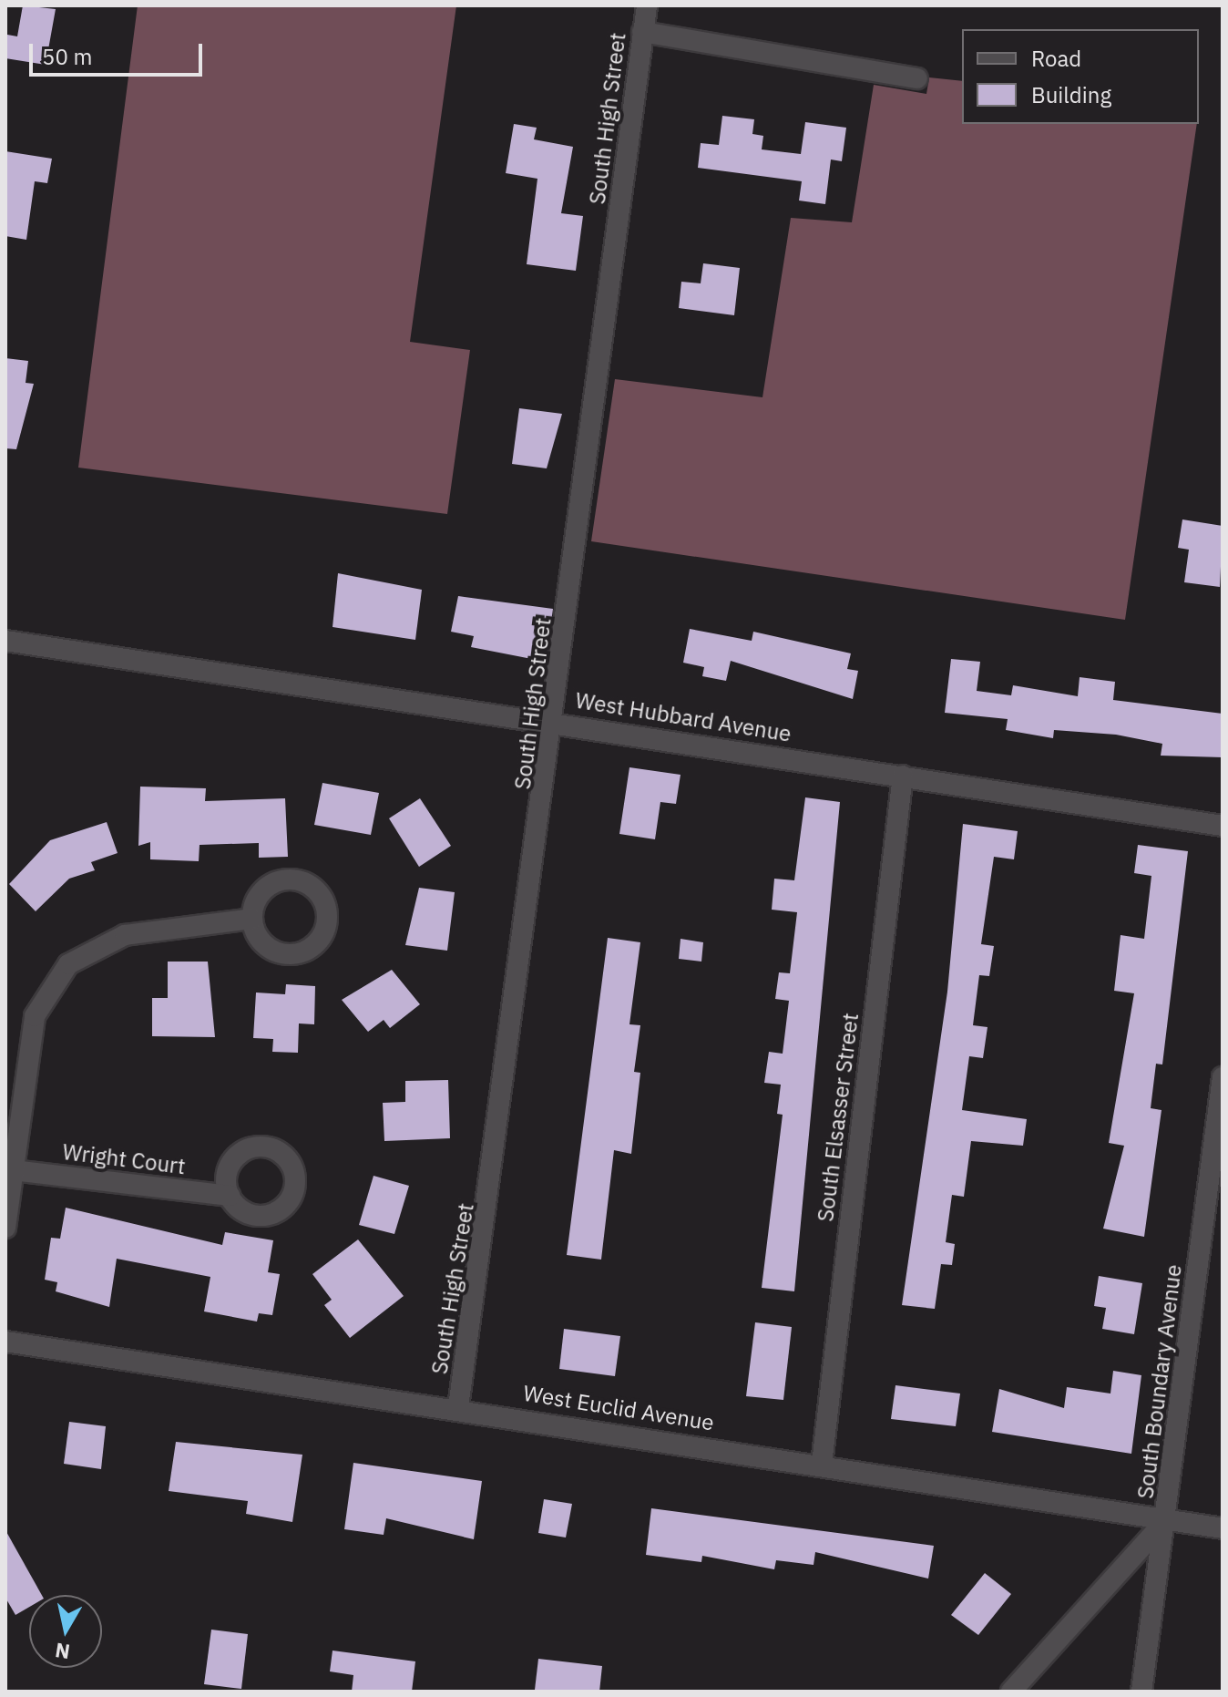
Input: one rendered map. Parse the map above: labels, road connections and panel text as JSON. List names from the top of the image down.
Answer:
{
  "streets": {
    "street": [
      "South High Street",
      "West Hubbard Avenue",
      "South Elsasser Street",
      "Wright Court",
      "South Boundary Avenue",
      "West Euclid Avenue"
    ]
  },
  "crossings": [
    ["South High Street", "West Hubbard Avenue"],
    ["South High Street", "West Euclid Avenue"],
    ["West Hubbard Avenue", "South Elsasser Street"],
    ["South Elsasser Street", "West Euclid Avenue"],
    ["South Boundary Avenue", "West Euclid Avenue"]
  ],
  "legend": ["Road", "Building"],
  "scale_bar": "50 m",
  "north": "bottom"
}
